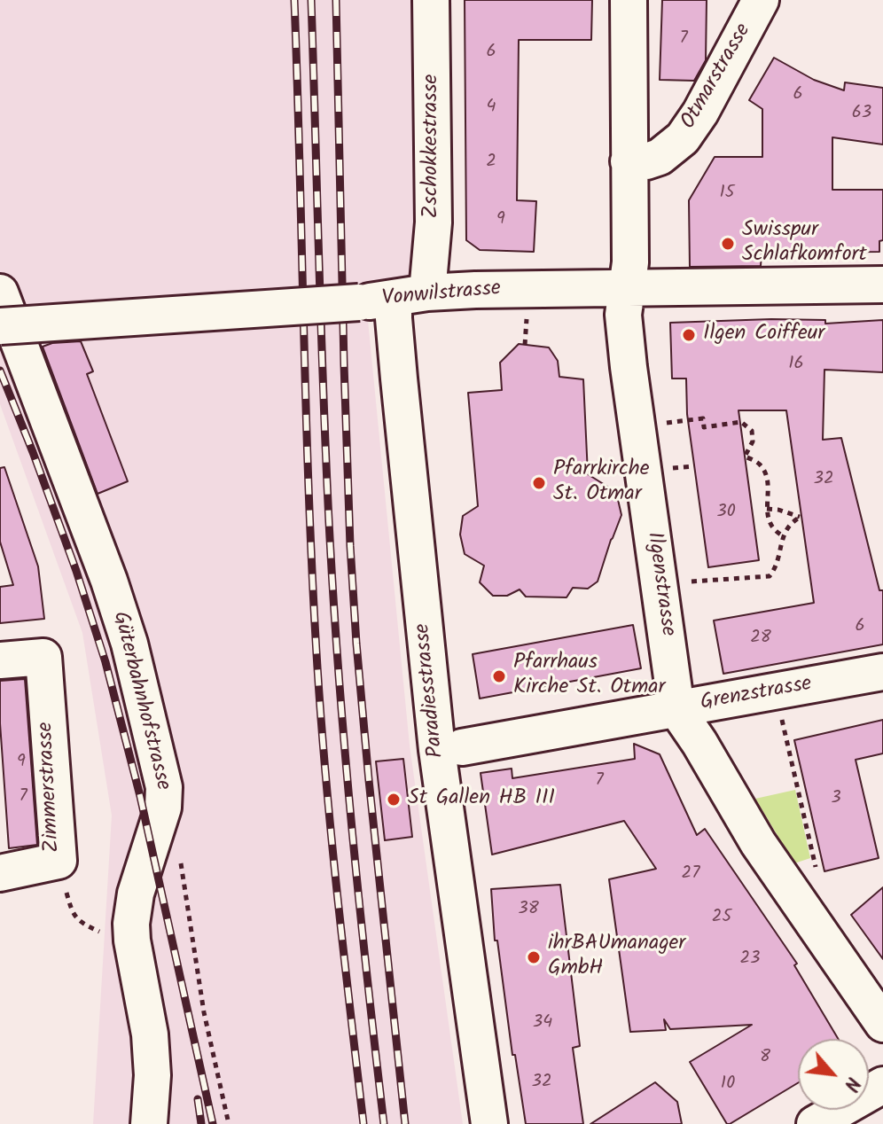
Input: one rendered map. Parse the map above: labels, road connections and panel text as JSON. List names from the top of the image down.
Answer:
{
  "streets": {
    "street": [
      "Otmarstrasse",
      "Zschokkestrasse",
      "Vonwilstrasse",
      "Ilgenstrasse",
      "Paradiesstrasse",
      "Grenzstrasse",
      "Güterbahnhofstrasse",
      "Zimmerstrasse"
    ]
  },
  "crossings": [
    ["Otmarstrasse", "Ilgenstrasse"],
    ["Zschokkestrasse", "Vonwilstrasse"],
    ["Zschokkestrasse", "Paradiesstrasse"],
    ["Vonwilstrasse", "Ilgenstrasse"],
    ["Vonwilstrasse", "Paradiesstrasse"],
    ["Ilgenstrasse", "Grenzstrasse"]
  ],
  "places": [
    "Swisspur Schlafkomfort",
    "Ilgen Coiffeur",
    "Pfarrkirche St. Otmar",
    "Pfarrhaus Kirche St. Otmar",
    "St Gallen HB III",
    "ihrBAUmanager GmbH"
  ],
  "house_numbers": [
    "7",
    "6",
    "6",
    "4",
    "63",
    "2",
    "15",
    "9",
    "16",
    "32",
    "30",
    "6",
    "28",
    "9",
    "7",
    "7",
    "3",
    "27",
    "38",
    "25",
    "23",
    "34",
    "8",
    "32",
    "10"
  ],
  "north": "bottom right"
}
